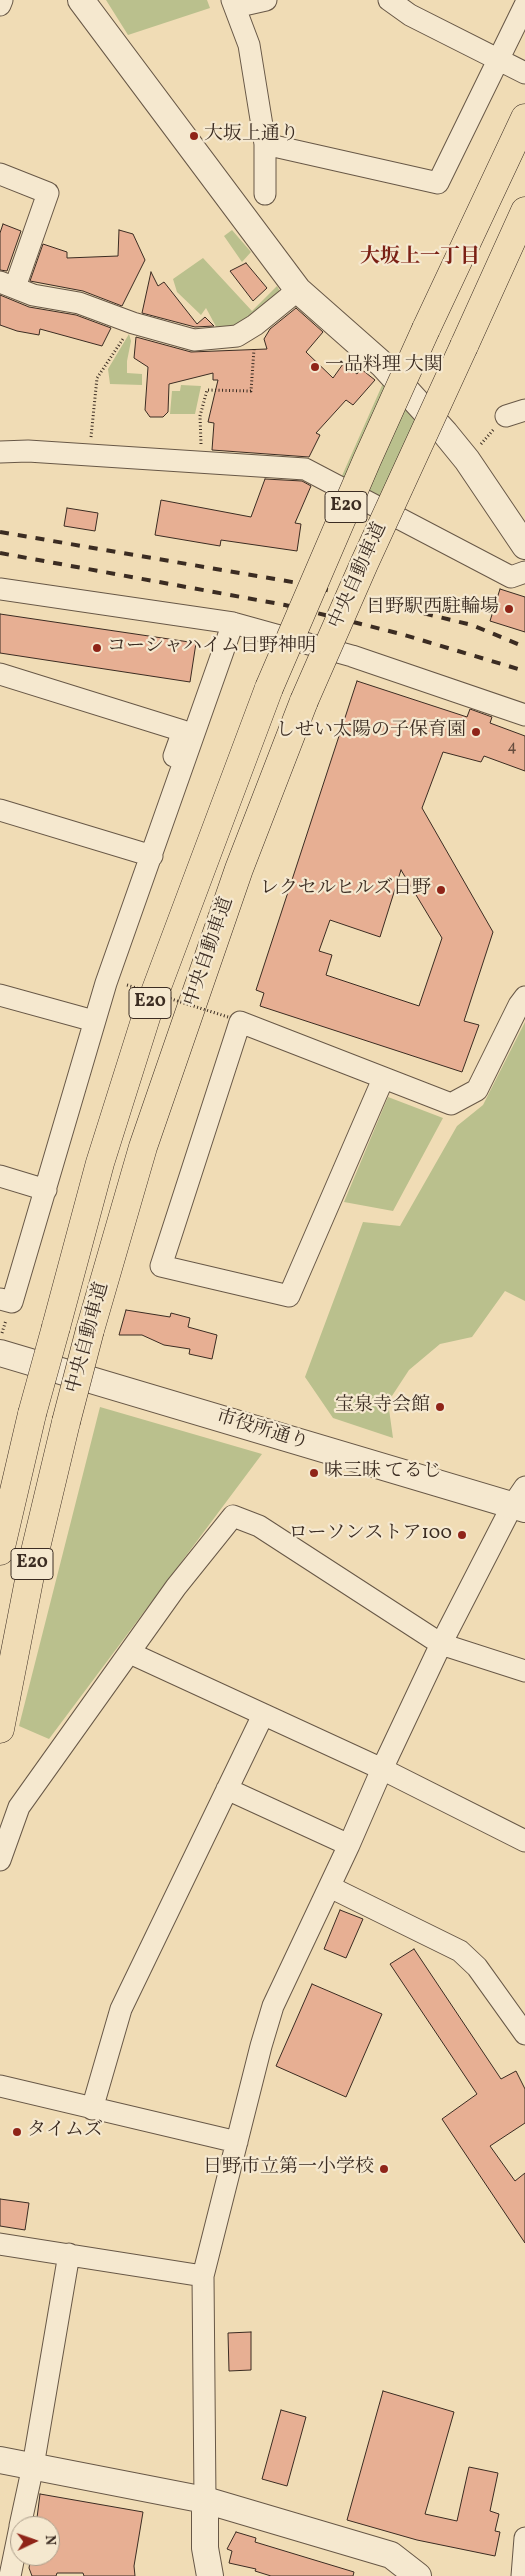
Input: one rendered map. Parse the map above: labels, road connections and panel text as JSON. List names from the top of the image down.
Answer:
{
  "streets": {
    "highway": ["E20", "中央自動車道"],
    "street": ["市役所通り"]
  },
  "districts": ["大坂上一丁目"],
  "places": [
    "大坂上通り",
    "一品料理 大関",
    "日野駅西駐輪場",
    "コーシャハイム日野神明",
    "しせい太陽の子保育園",
    "レクセルヒルズ日野",
    "宝泉寺会館",
    "味三昧 てるじ",
    "ローソンストア100",
    "タイムズ",
    "日野市立第一小学校"
  ],
  "house_numbers": ["4"],
  "north": "right"
}
